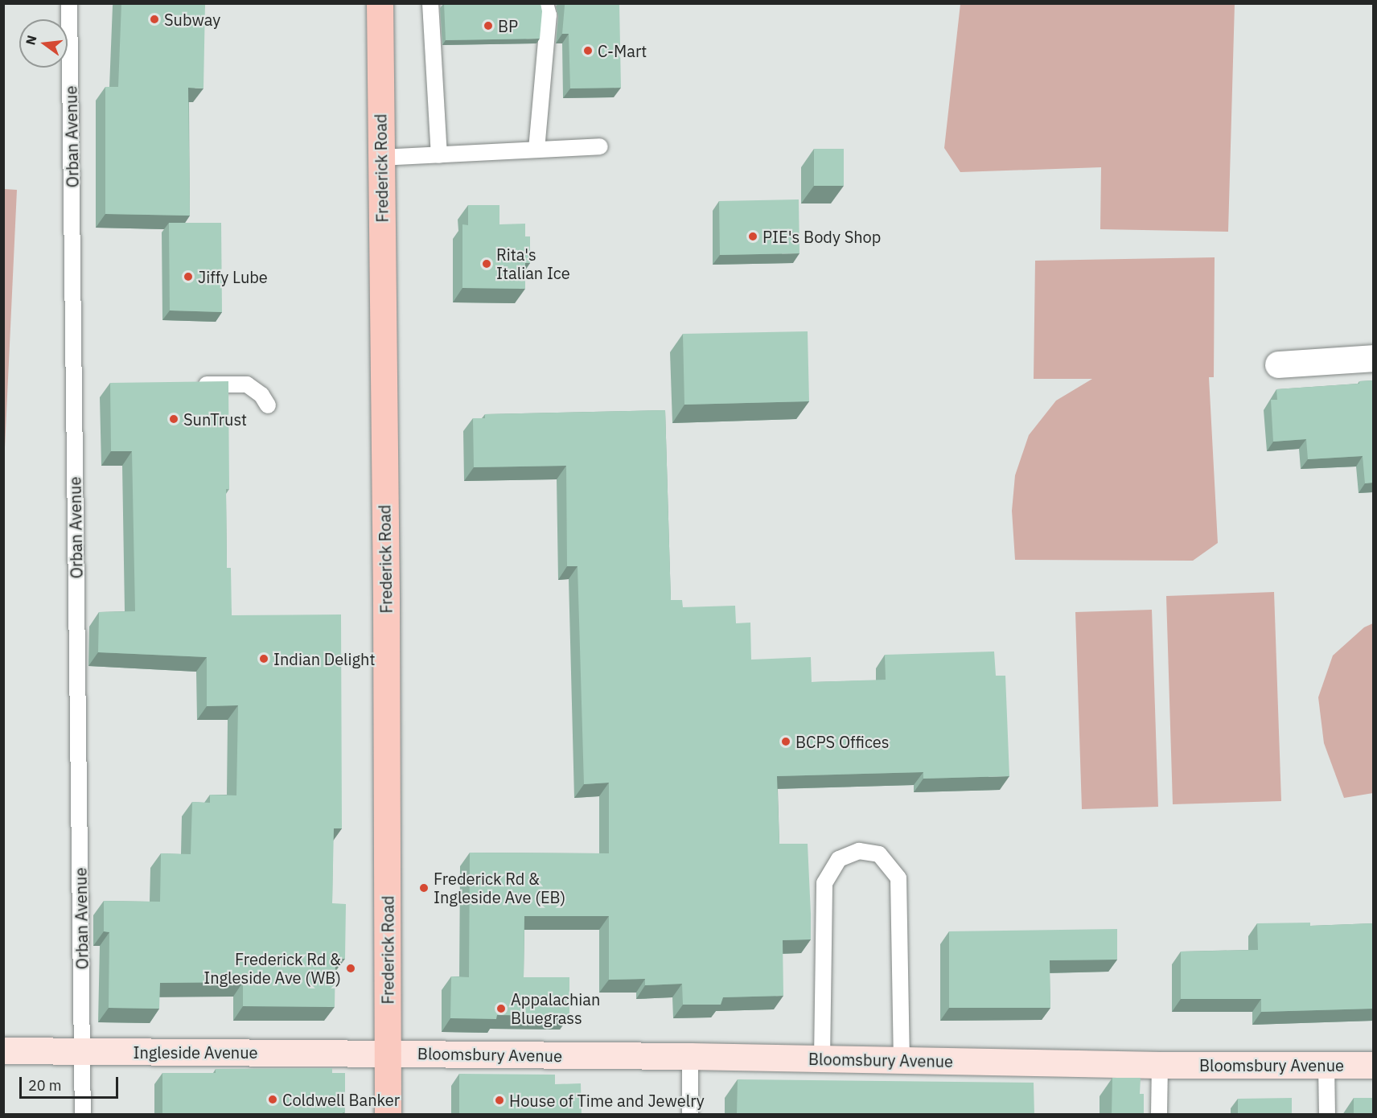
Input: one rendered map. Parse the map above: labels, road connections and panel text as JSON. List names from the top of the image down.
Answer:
{
  "streets": {
    "main road": ["Frederick Road", "Ingleside Avenue", "Bloomsbury Avenue"],
    "lane": ["Orban Avenue"]
  },
  "crossings": [
    ["Orban Avenue", "Ingleside Avenue"],
    ["Frederick Road", "Ingleside Avenue"],
    ["Frederick Road", "Bloomsbury Avenue"],
    ["Ingleside Avenue", "Bloomsbury Avenue"]
  ],
  "places": [
    "Subway",
    "BP",
    "C-Mart",
    "PIE's Body Shop",
    "Rita's Italian Ice",
    "Jiffy Lube",
    "SunTrust",
    "Indian Delight",
    "BCPS Offices",
    "Frederick Rd & Ingleside Ave (EB)",
    "Frederick Rd & Ingleside Ave (WB)",
    "Appalachian Bluegrass",
    "Coldwell Banker",
    "House of Time and Jewelry"
  ],
  "scale_bar": "20 m",
  "north": "left"
}
